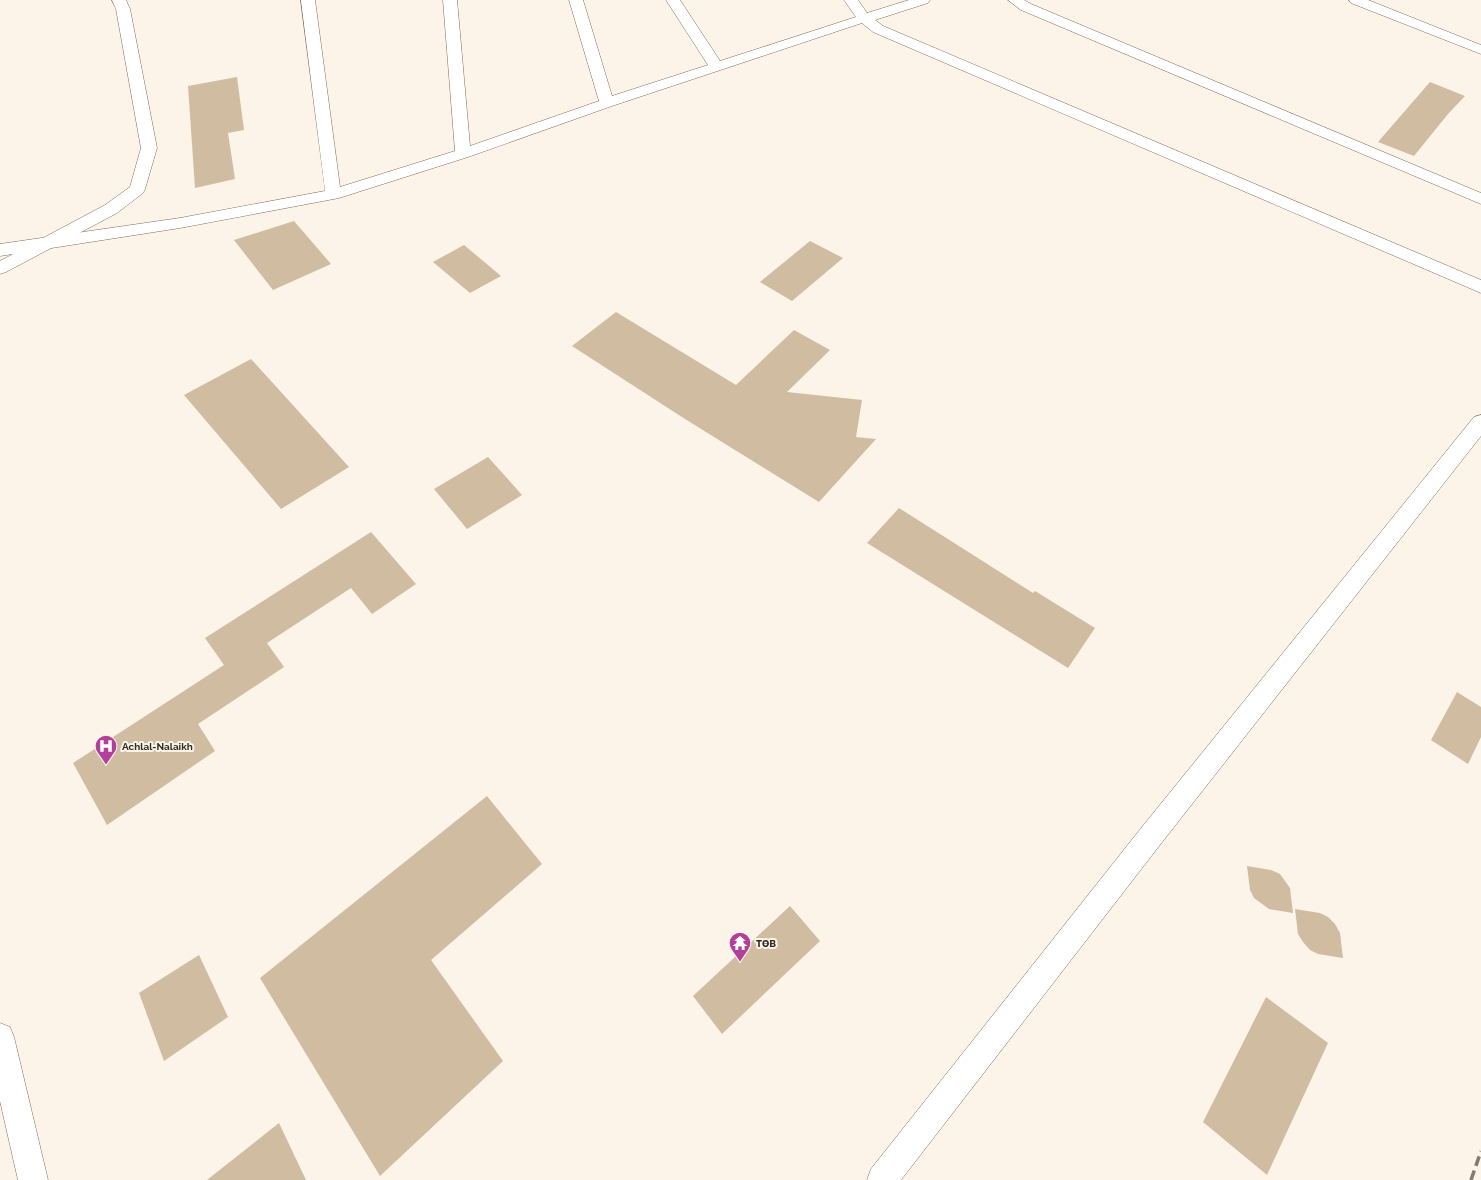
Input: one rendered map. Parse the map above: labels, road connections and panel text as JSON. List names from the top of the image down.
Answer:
{
  "places": {
    "hospital": ["Achlal-Nalaikh"],
    "temple": ["төв"]
  }
}
